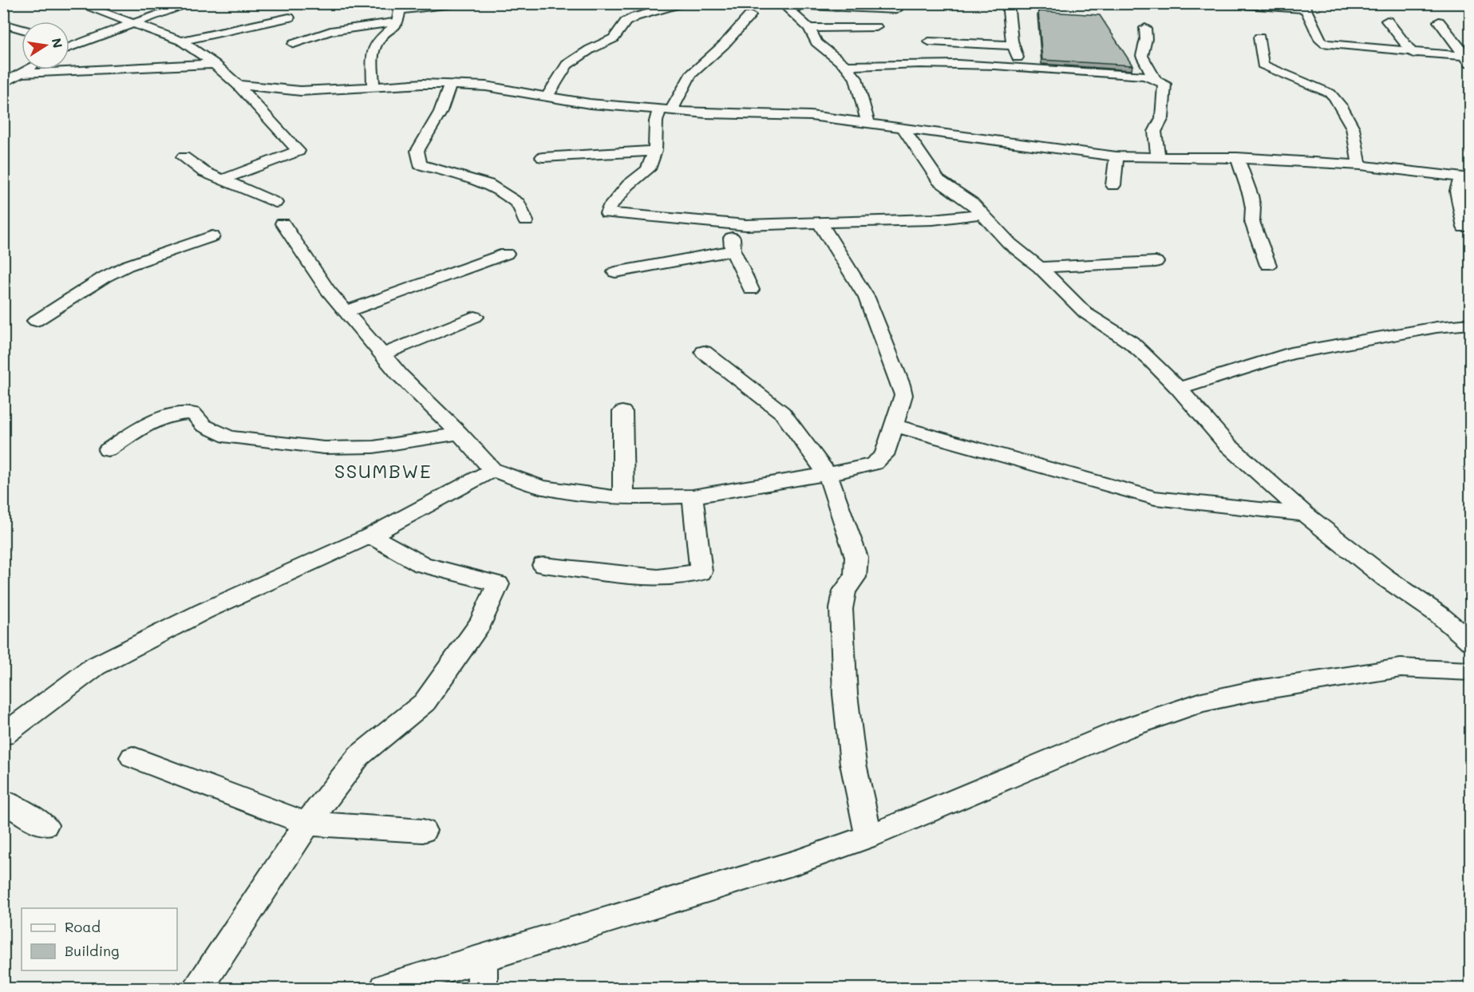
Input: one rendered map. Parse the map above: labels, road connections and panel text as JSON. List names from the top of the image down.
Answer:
{
  "districts": ["SSUMBWE"],
  "legend": ["Road", "Building"],
  "north": "right"
}
